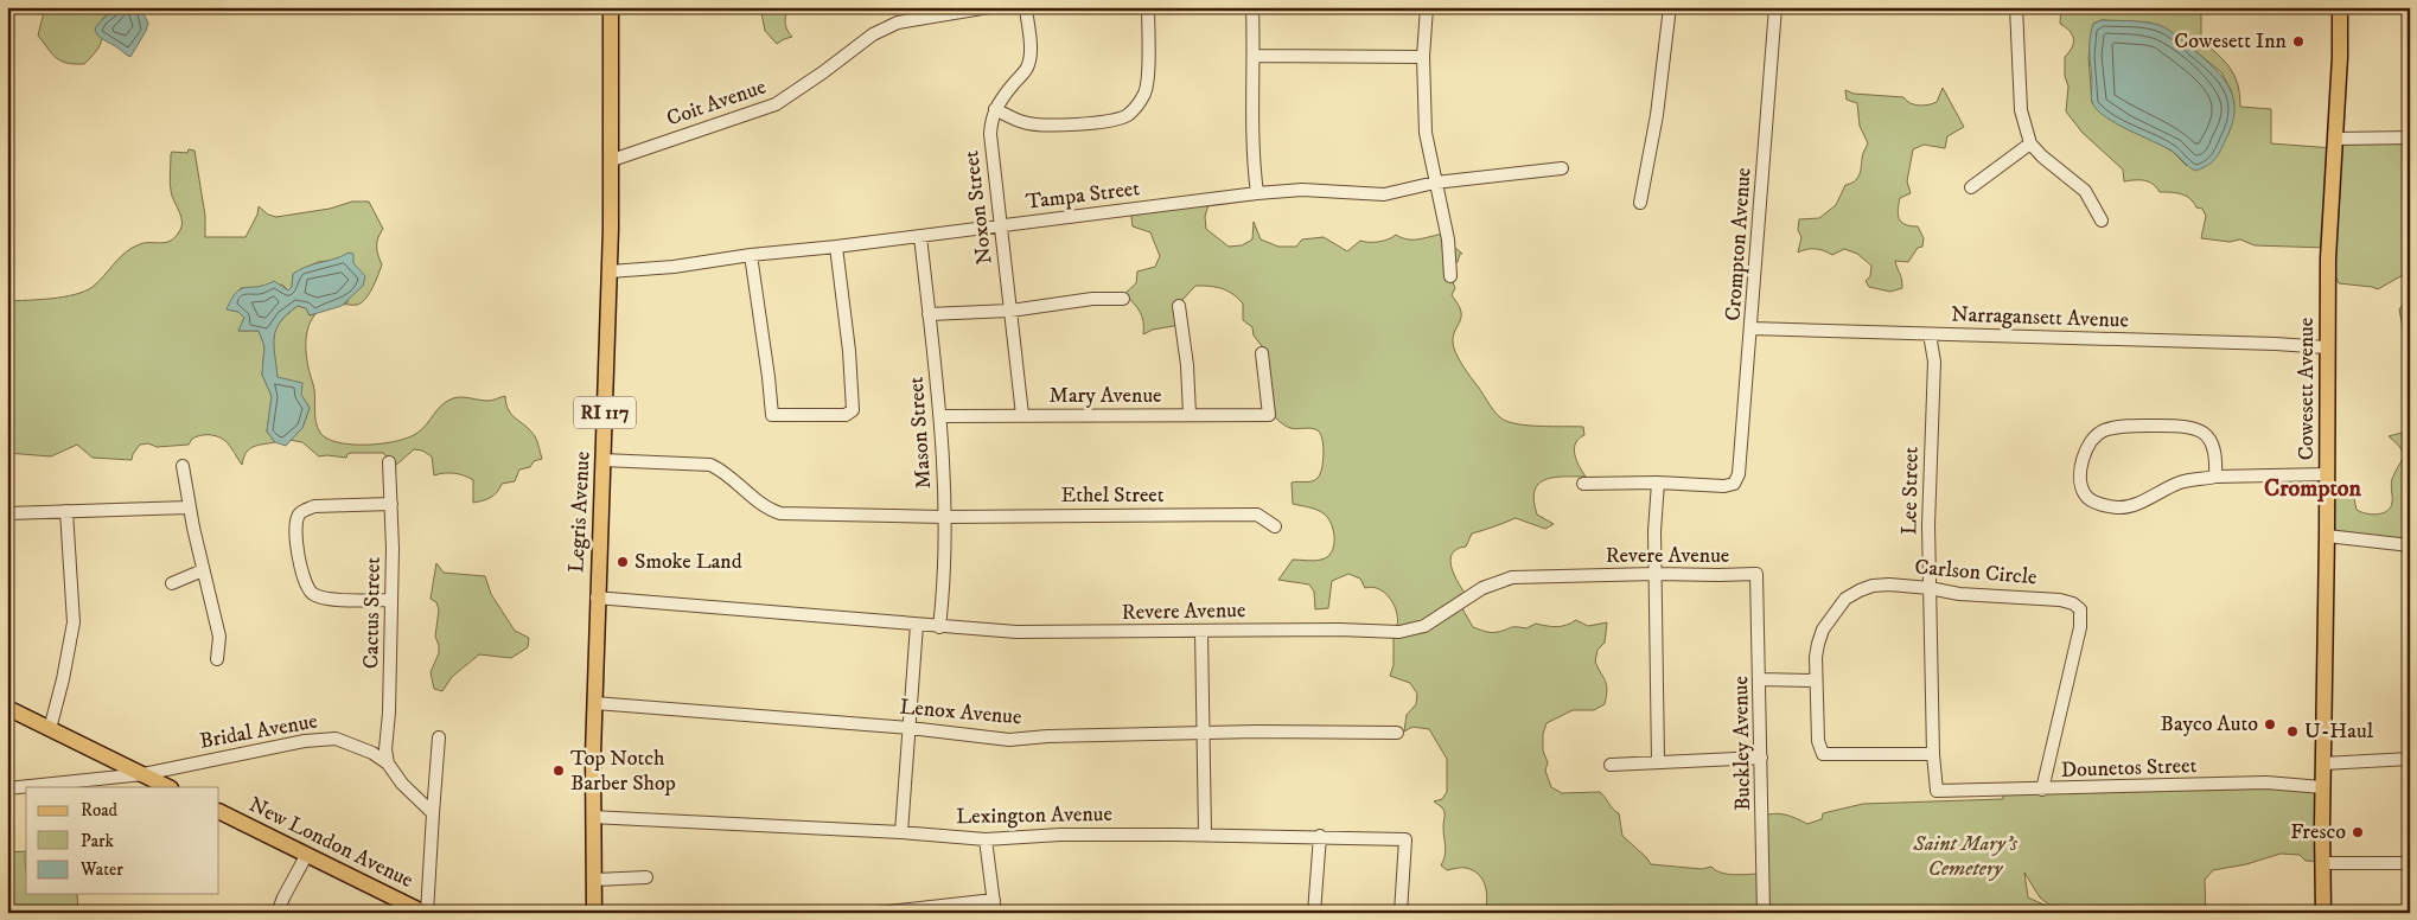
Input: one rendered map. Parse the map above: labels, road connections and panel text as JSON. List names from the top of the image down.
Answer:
{
  "streets": {
    "main road": [
      "Cowesett Avenue",
      "RI 117",
      "Legris Avenue",
      "New London Avenue"
    ],
    "street": [
      "Coit Avenue",
      "Tampa Street",
      "Noxon Street",
      "Crompton Avenue",
      "Narragansett Avenue",
      "Mary Avenue",
      "Mason Street",
      "Lee Street",
      "Ethel Street",
      "Revere Avenue",
      "Carlson Circle",
      "Cactus Street",
      "Lenox Avenue",
      "Bridal Avenue",
      "Buckley Avenue",
      "Dounetos Street",
      "Lexington Avenue"
    ]
  },
  "crossings": [
    ["Coit Avenue", "Legris Avenue"],
    ["Tampa Street", "Noxon Street"],
    ["Tampa Street", "Mason Street"],
    ["Tampa Street", "Legris Avenue"],
    ["Noxon Street", "Mary Avenue"],
    ["Crompton Avenue", "Narragansett Avenue"],
    ["Narragansett Avenue", "Cowesett Avenue"],
    ["Narragansett Avenue", "Lee Street"],
    ["Cowesett Avenue", "Dounetos Street"],
    ["Mary Avenue", "Mason Street"],
    ["Mason Street", "Ethel Street"],
    ["Mason Street", "Revere Avenue"],
    ["Lee Street", "Carlson Circle"],
    ["Lee Street", "Dounetos Street"],
    ["Ethel Street", "Legris Avenue"],
    ["Legris Avenue", "Revere Avenue"],
    ["Legris Avenue", "Lenox Avenue"],
    ["Legris Avenue", "Lexington Avenue"],
    ["Revere Avenue", "Buckley Avenue"],
    ["Carlson Circle", "Dounetos Street"],
    ["Cactus Street", "Bridal Avenue"]
  ],
  "districts": ["Crompton"],
  "parks": ["Saint Mary's Cemetery"],
  "places": [
    "Cowesett Inn",
    "Smoke Land",
    "Bayco Auto",
    "U-Haul",
    "Top Notch Barber Shop",
    "Fresco"
  ],
  "legend": ["Road", "Park", "Water"]
}
